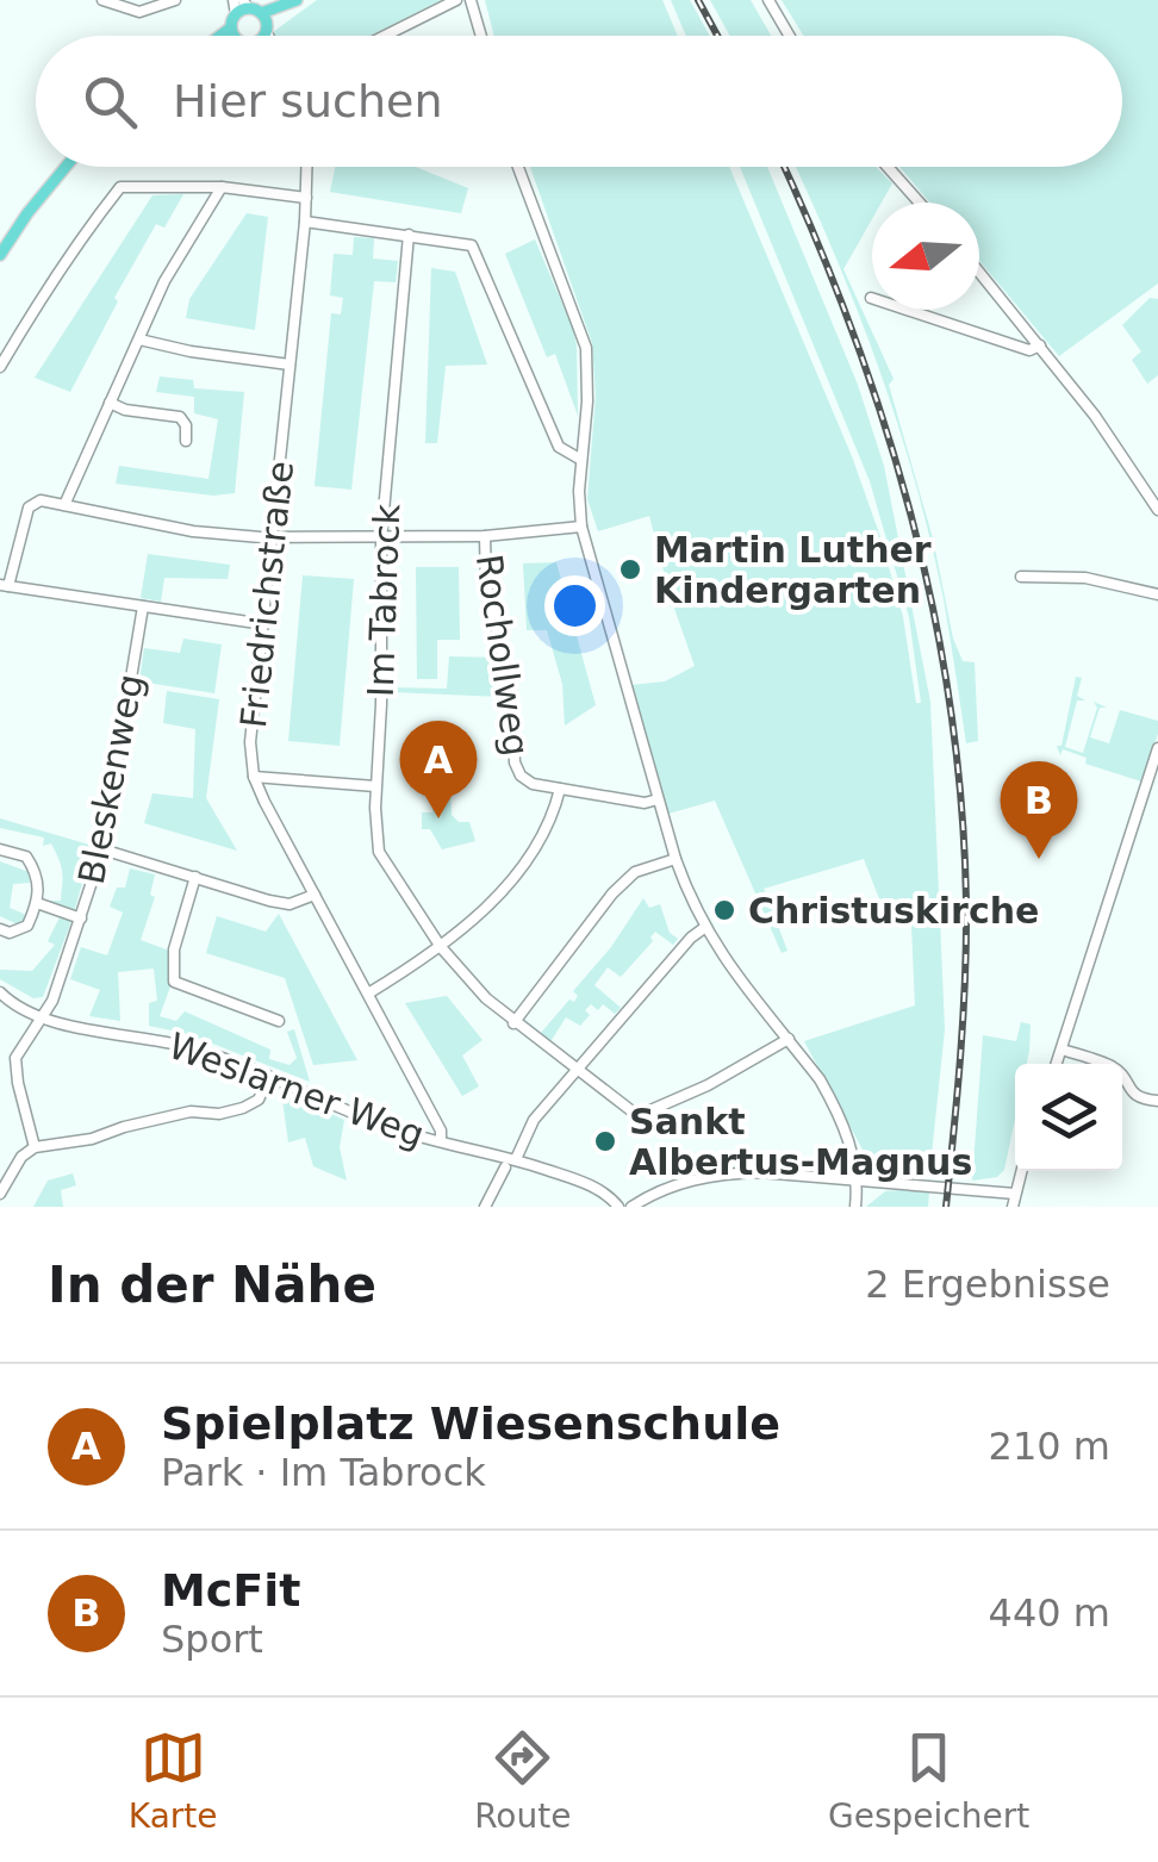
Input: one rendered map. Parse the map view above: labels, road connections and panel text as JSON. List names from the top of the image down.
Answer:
{
  "streets": {
    "street": [
      "Friedrichstraße",
      "Im Tabrock",
      "Rochollweg",
      "Bleskenweg",
      "Weslarner Weg"
    ]
  },
  "crossings": [
    ["Friedrichstraße", "Weslarner Weg"],
    ["Bleskenweg", "Weslarner Weg"]
  ],
  "places": ["Martin Luther Kindergarten", "Christuskirche", "Sankt Albertus-Magnus"],
  "north": "left",
  "page": {
    "search": "Hier suchen",
    "pins": ["A", "B"],
    "heading": ["In der Nähe", "2 Ergebnisse"],
    "list": [
      {
        "mark": "A",
        "name": "Spielplatz Wiesenschule",
        "note": "Park · Im Tabrock",
        "value": "210 m"
      },
      {
        "mark": "B",
        "name": "McFit",
        "note": "Sport",
        "value": "440 m"
      }
    ],
    "nav": ["Karte", "Route", "Gespeichert"]
  }
}
